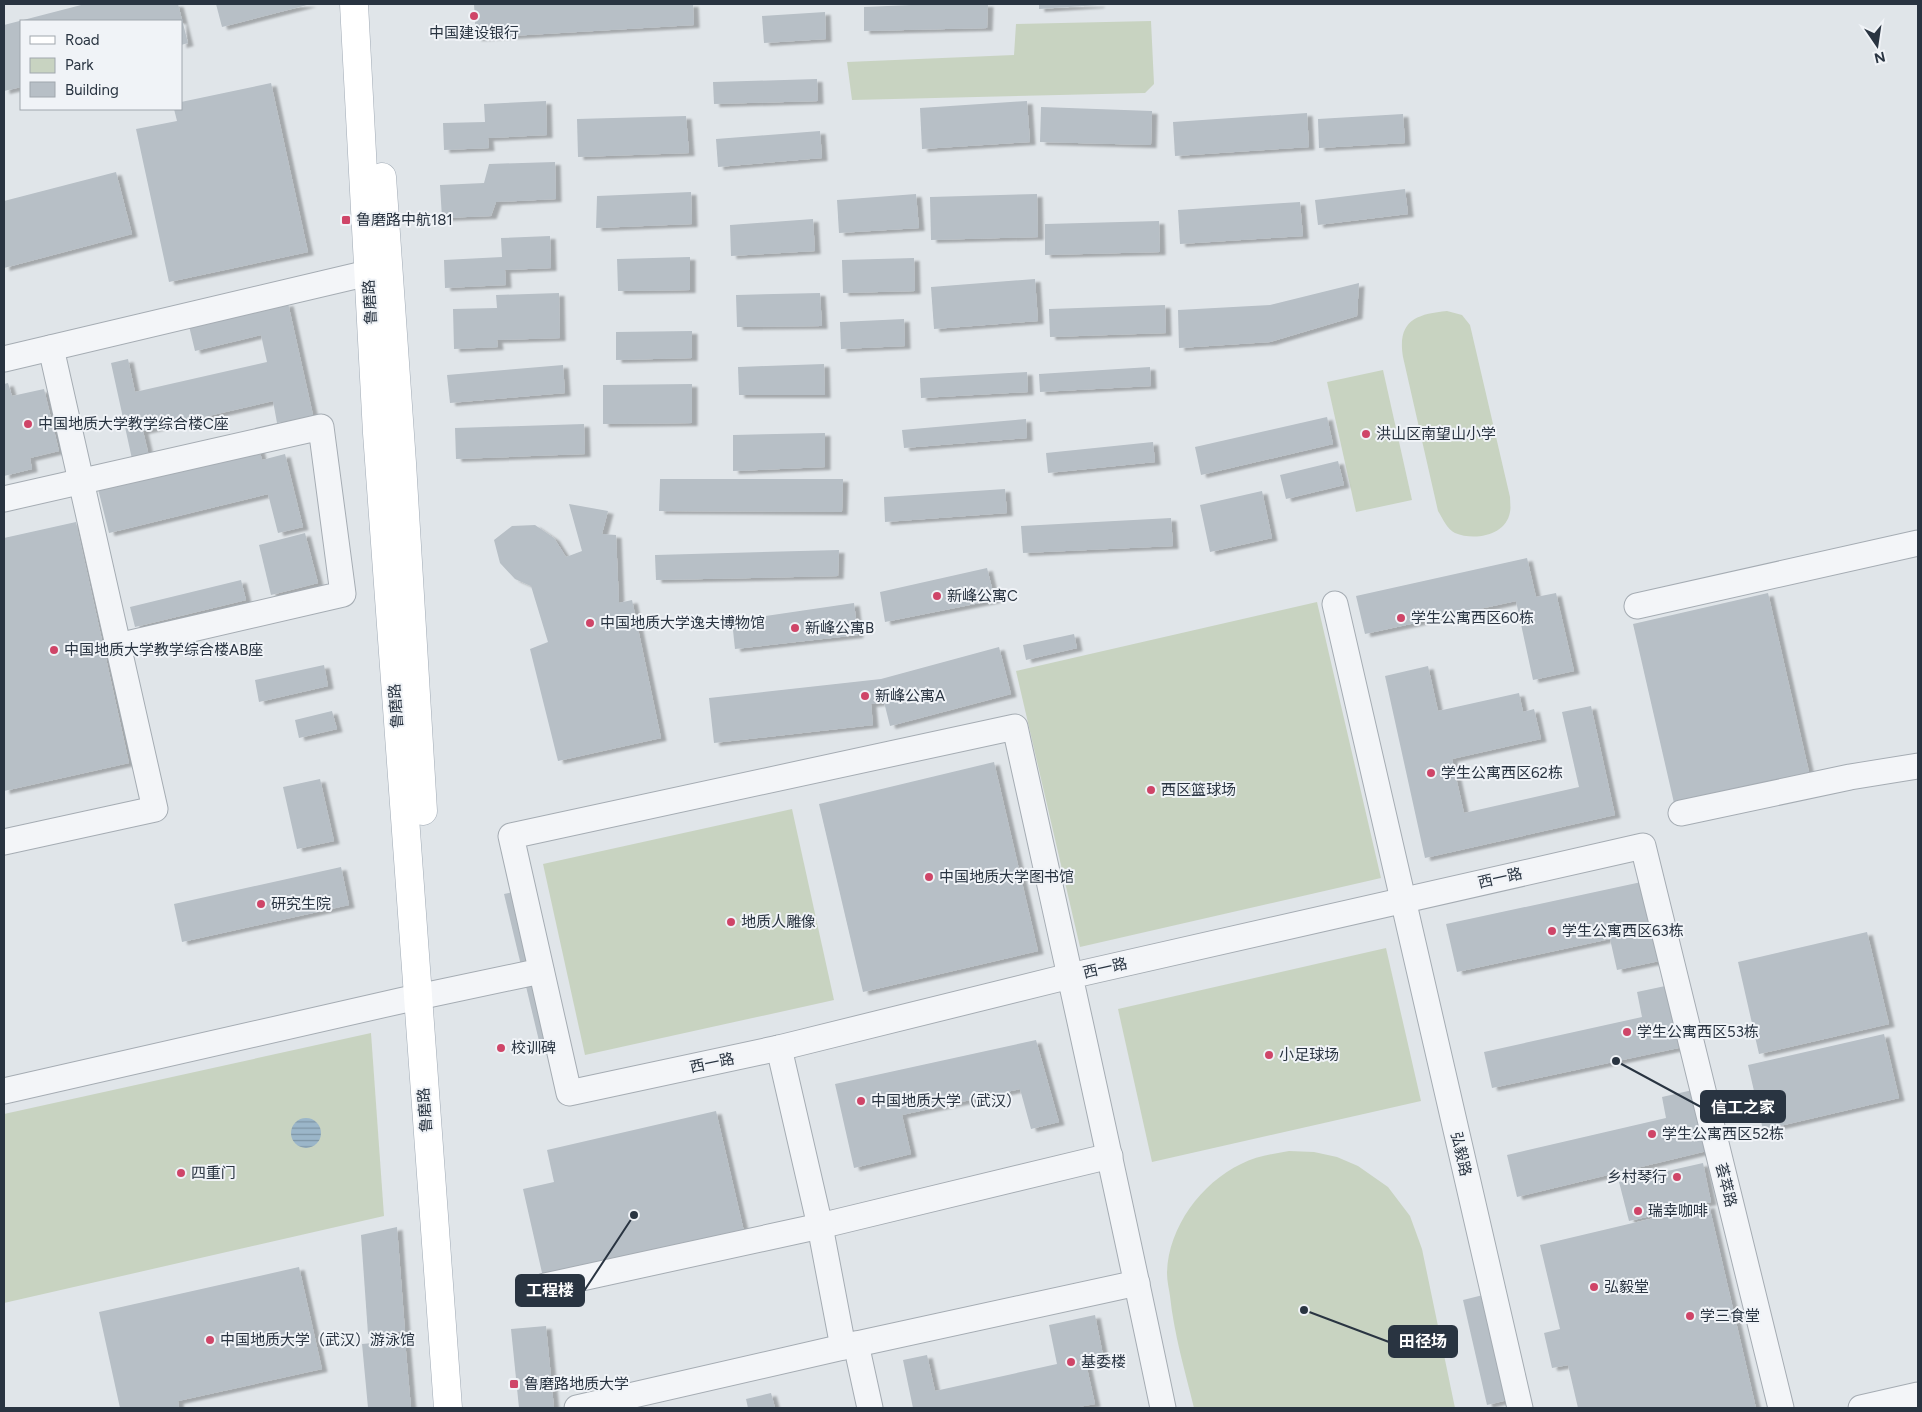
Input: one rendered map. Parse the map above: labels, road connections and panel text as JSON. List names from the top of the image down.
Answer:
{
  "streets": {
    "main road": ["鲁磨路"],
    "street": ["西一路", "弘毅路", "荟萃路"]
  },
  "crossings": [
    ["西一路", "弘毅路"],
    ["西一路", "荟萃路"]
  ],
  "places": {
    "other": [
      "中国建设银行",
      "中国地质大学教学综合楼C座",
      "洪山区南望山小学",
      "新峰公寓C",
      "学生公寓西区60栋",
      "中国地质大学逸夫博物馆",
      "新峰公寓B",
      "中国地质大学教学综合楼AB座",
      "新峰公寓A",
      "学生公寓西区62栋",
      "西区篮球场",
      "中国地质大学图书馆",
      "研究生院",
      "地质人雕像",
      "学生公寓西区63栋",
      "学生公寓西区53栋",
      "校训碑",
      "小足球场",
      "信工之家",
      "中国地质大学（武汉）",
      "学生公寓西区52栋",
      "四重门",
      "乡村琴行",
      "瑞幸咖啡",
      "工程楼",
      "弘毅堂",
      "田径场",
      "学三食堂",
      "中国地质大学（武汉）游泳馆",
      "基委楼"
    ],
    "transit": ["鲁磨路中航181", "鲁磨路地质大学"]
  },
  "legend": ["Road", "Park", "Building"],
  "north": "bottom"
}
